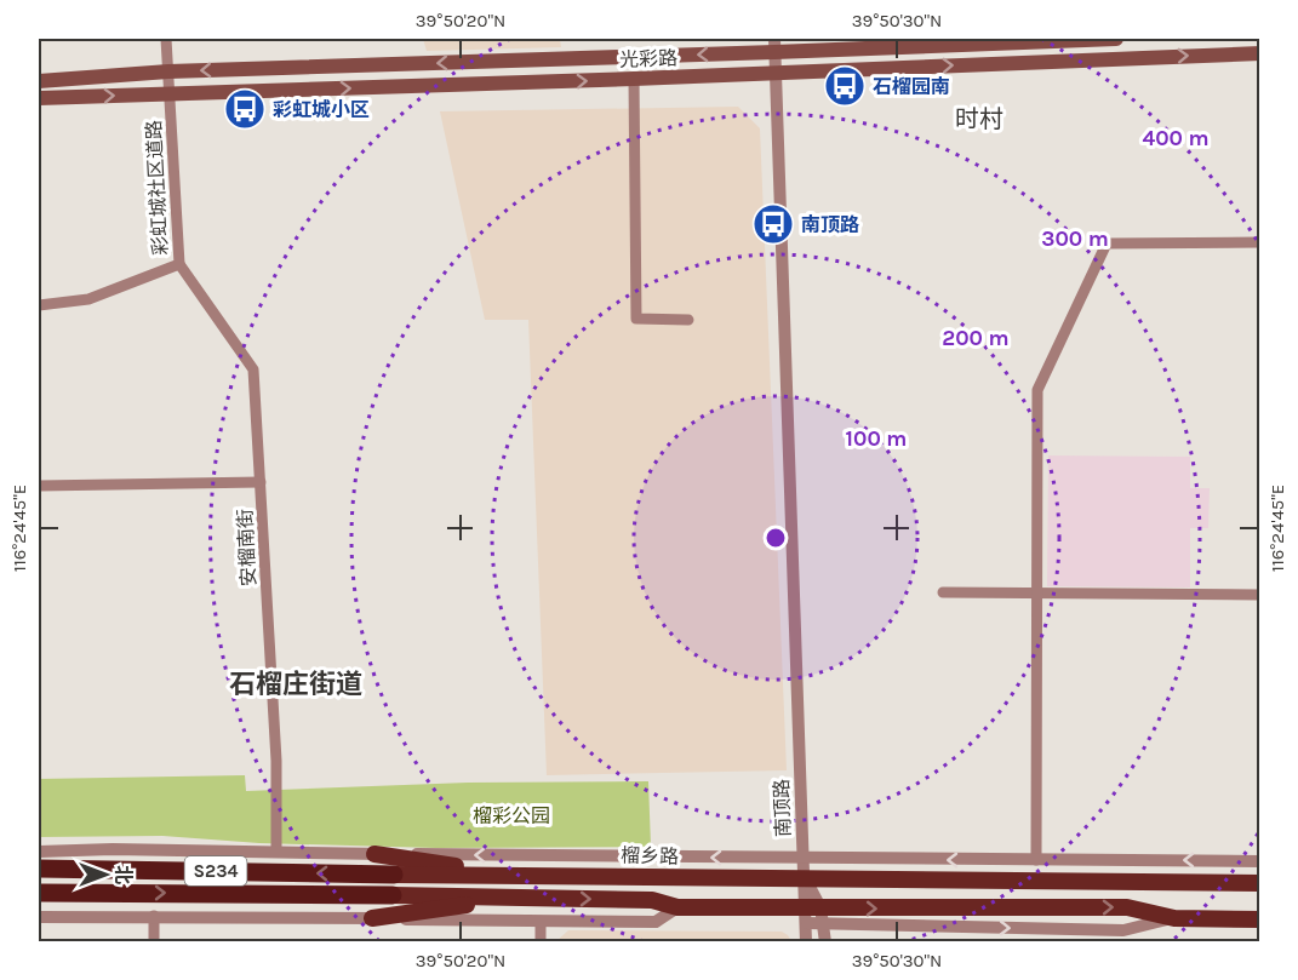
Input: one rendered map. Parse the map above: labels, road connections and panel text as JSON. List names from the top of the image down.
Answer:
{
  "streets": {
    "highway": ["榴乡路", "S234"],
    "main road": ["光彩路"],
    "street": ["彩虹城社区道路", "安榴南街", "南顶路"]
  },
  "crossings": [
    ["光彩路", "彩虹城社区道路"],
    ["光彩路", "南顶路"],
    ["彩虹城社区道路", "安榴南街"],
    ["安榴南街", "榴乡路"],
    ["南顶路", "榴乡路"]
  ],
  "districts": ["时村", "石榴庄街道"],
  "parks": ["榴彩公园"],
  "places": {
    "bus stop": ["石榴园南", "彩虹城小区", "南顶路"]
  },
  "north": "right",
  "coordinates": ["39°50'20\"N", "39°50'30\"N", "116°24'45\"E"],
  "rings": [
    "400 m",
    "300 m",
    "200 m",
    "100 m"
  ]
}
